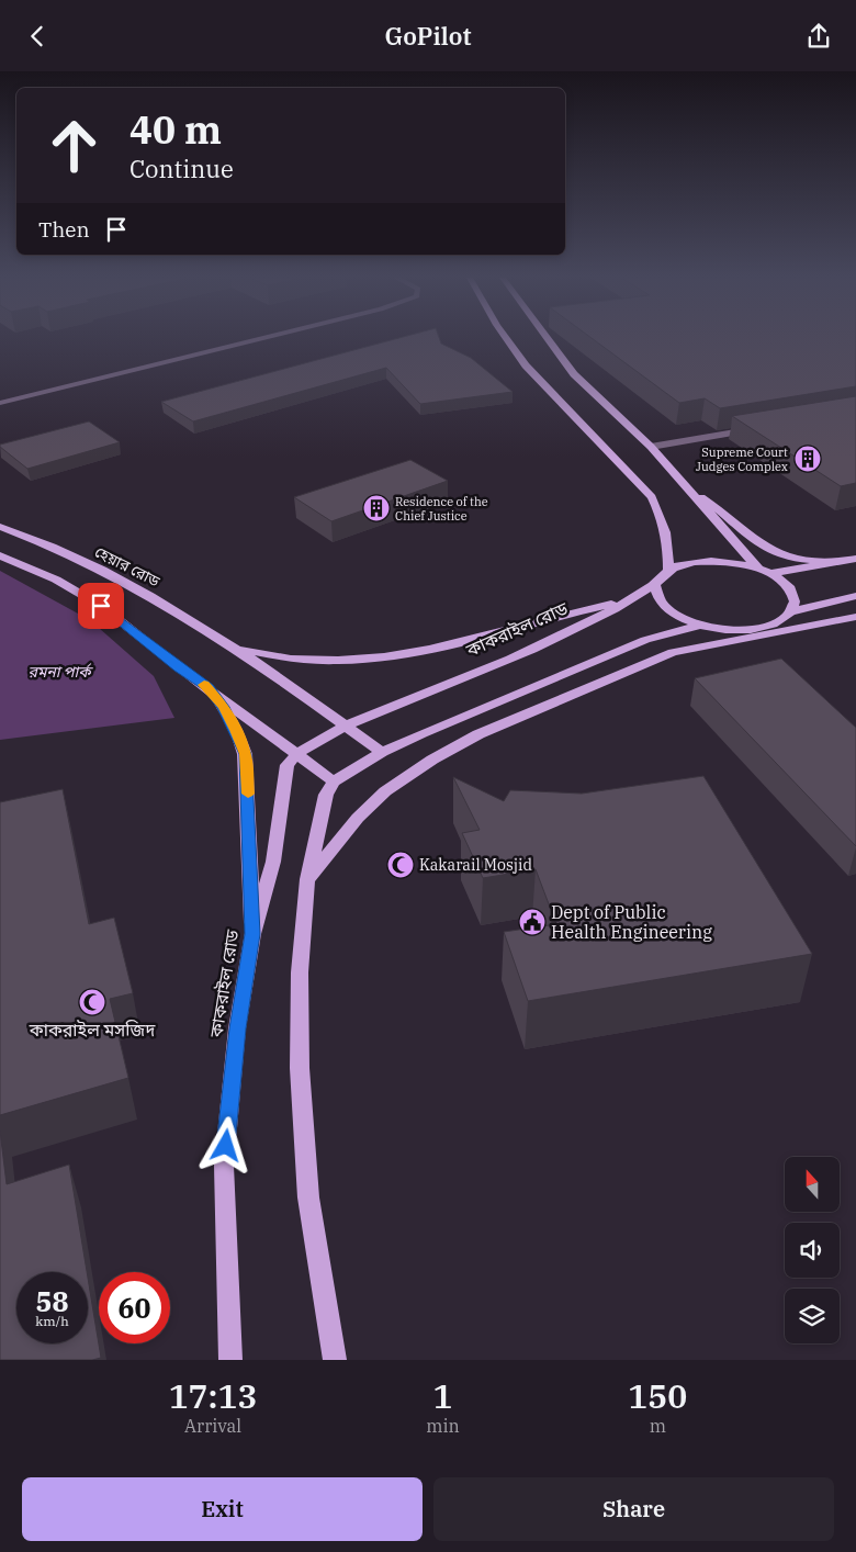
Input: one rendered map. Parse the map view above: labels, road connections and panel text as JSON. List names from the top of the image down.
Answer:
{
  "streets": {
    "main road": ["হেয়ার রোড", "কাকরাইল রোড"]
  },
  "crossings": [
    ["হেয়ার রোড", "কাকরাইল রোড"]
  ],
  "parks": ["রমনা পার্ক"],
  "places": {
    "building": ["Supreme Court Judges Complex", "Residence of the Chief Justice"],
    "mosque": ["Kakarail Mosjid", "কাকরাইল মসজিদ"],
    "public building": ["Dept of Public Health Engineering"]
  },
  "north": "top",
  "page": {
    "header": "GoPilot",
    "turn": ["40 m", "Continue"],
    "then": "Then",
    "speed": "58 km/h",
    "limit": "60",
    "eta": [
      "17:13",
      "Arrival",
      "1",
      "min",
      "150",
      "m"
    ],
    "buttons": ["Exit", "Share"]
  }
}
